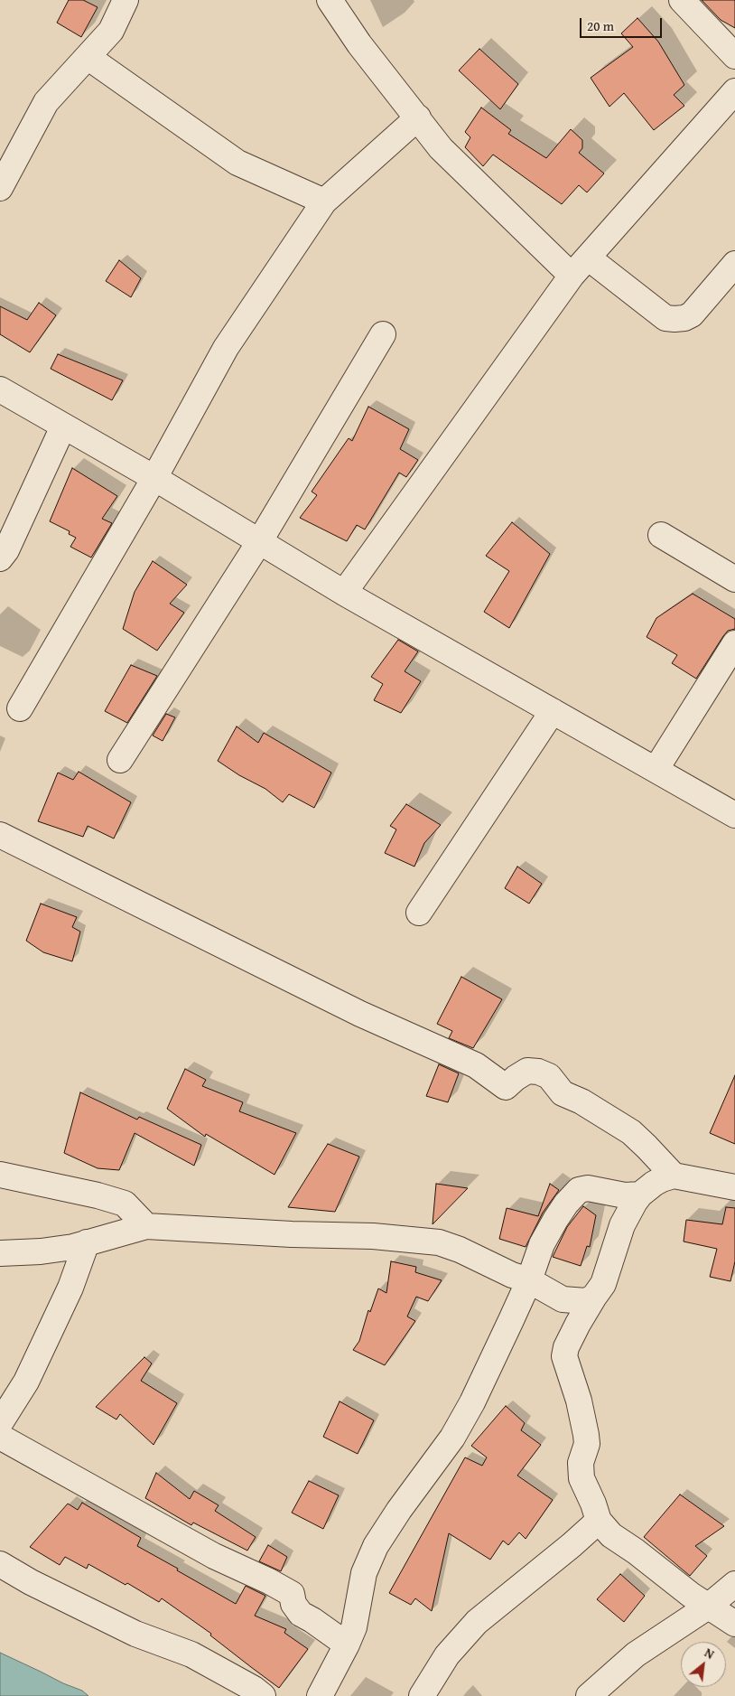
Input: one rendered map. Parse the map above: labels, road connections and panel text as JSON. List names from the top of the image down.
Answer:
{
  "scale_bar": "20 m",
  "north": "top right"
}
